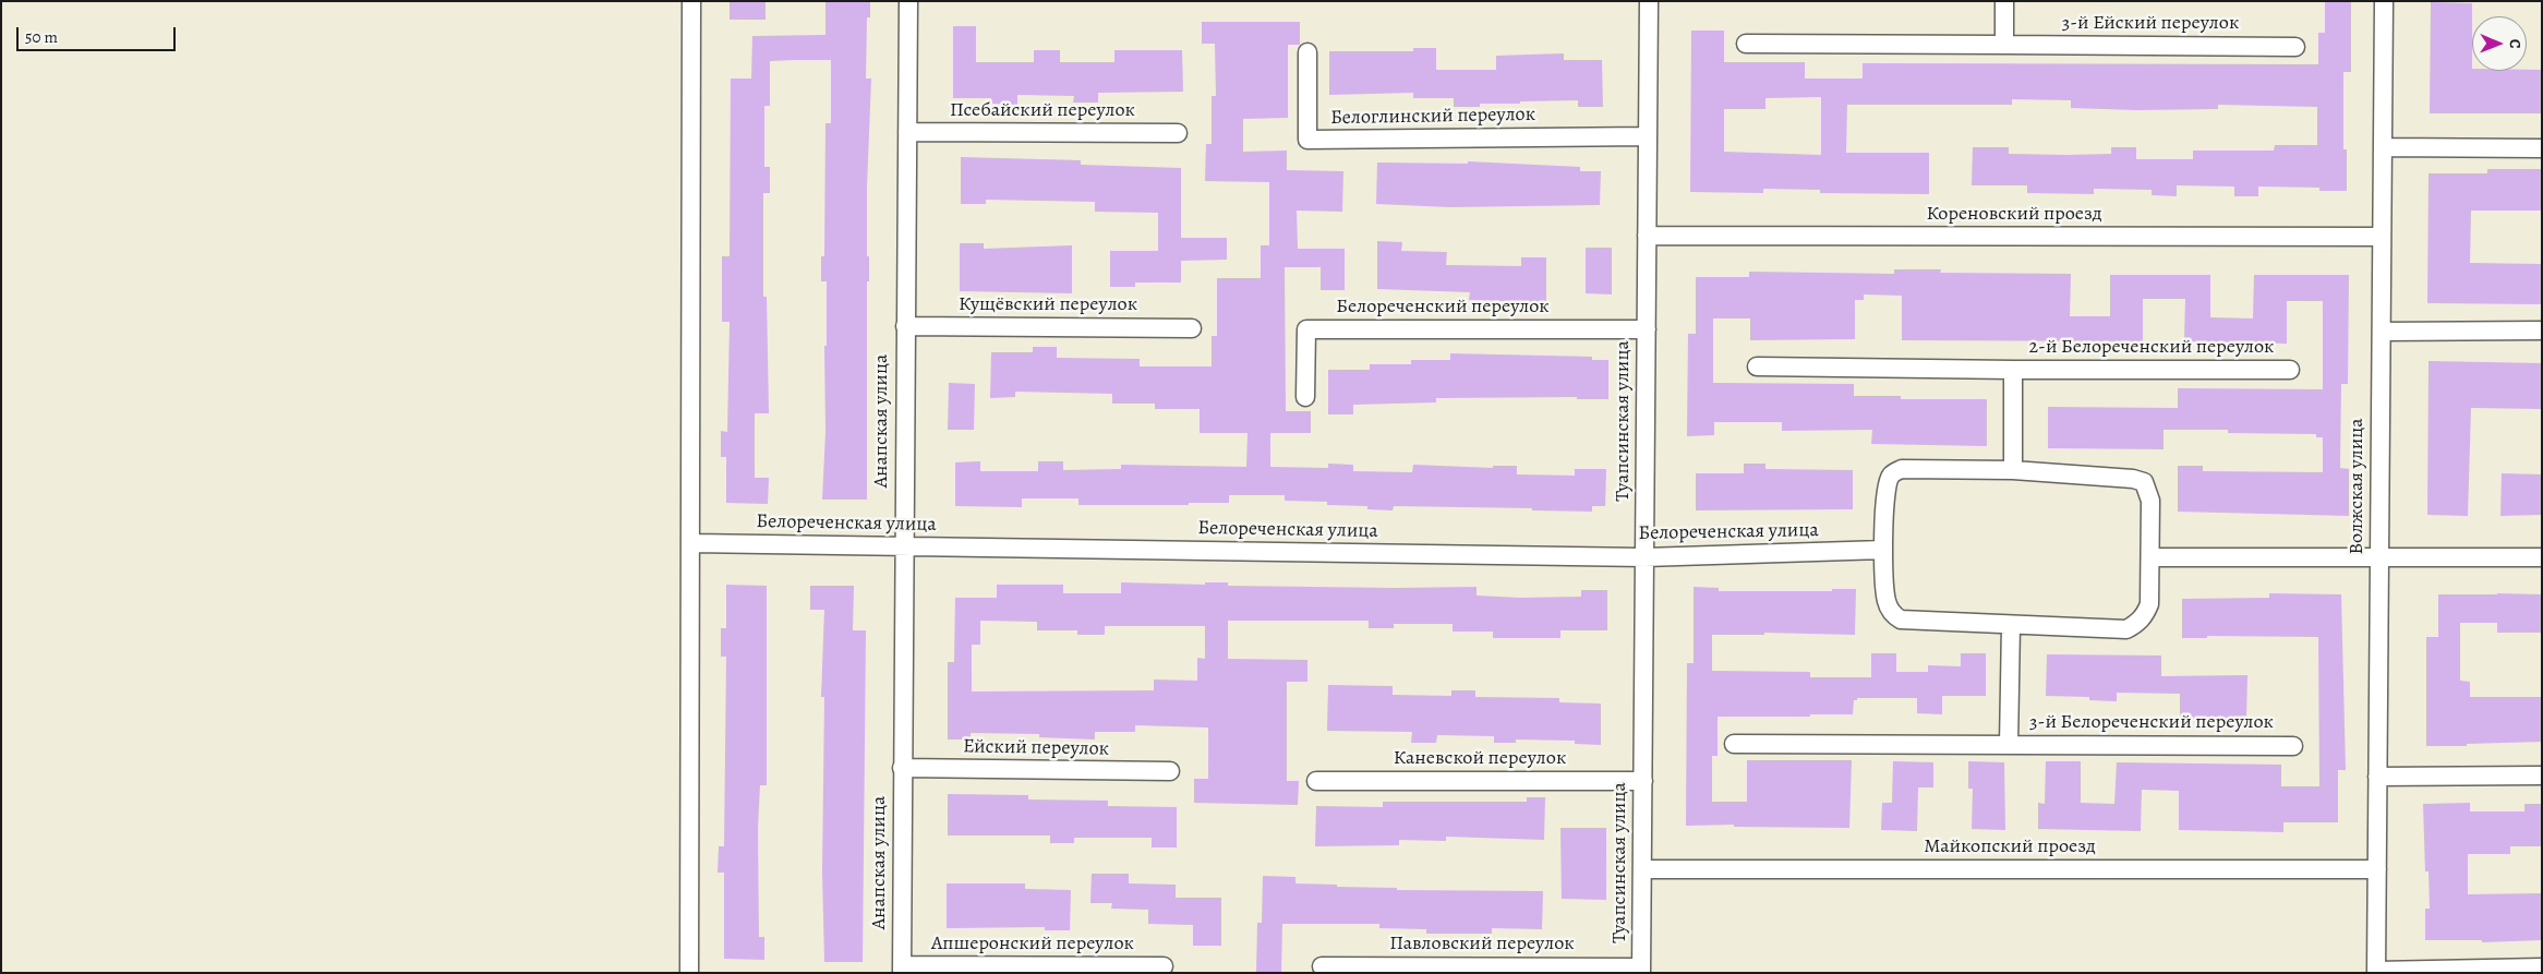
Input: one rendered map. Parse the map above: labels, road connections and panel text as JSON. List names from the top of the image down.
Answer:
{
  "streets": {
    "street": [
      "3-й Ейский переулок",
      "Псебайский переулок",
      "Белоглинский переулок",
      "Кореновский проезд",
      "Кущёвский переулок",
      "Белореченский переулок",
      "2-й Белореченский переулок",
      "Анапская улица",
      "Туапсинская улица",
      "Волжская улица",
      "Белореченская улица",
      "3-й Белореченский переулок",
      "Ейский переулок",
      "Каневской переулок",
      "Майкопский проезд",
      "Апшеронский переулок",
      "Павловский переулок"
    ]
  },
  "crossings": [
    ["Псебайский переулок", "Анапская улица"],
    ["Белоглинский переулок", "Туапсинская улица"],
    ["Кореновский проезд", "Туапсинская улица"],
    ["Кореновский проезд", "Волжская улица"],
    ["Кущёвский переулок", "Анапская улица"],
    ["Белореченский переулок", "Туапсинская улица"],
    ["Анапская улица", "Белореченская улица"],
    ["Анапская улица", "Ейский переулок"],
    ["Анапская улица", "Апшеронский переулок"],
    ["Туапсинская улица", "Белореченская улица"],
    ["Туапсинская улица", "Каневской переулок"],
    ["Туапсинская улица", "Майкопский проезд"],
    ["Туапсинская улица", "Павловский переулок"],
    ["Волжская улица", "Майкопский проезд"]
  ],
  "scale_bar": "50 m",
  "north": "right"
}
